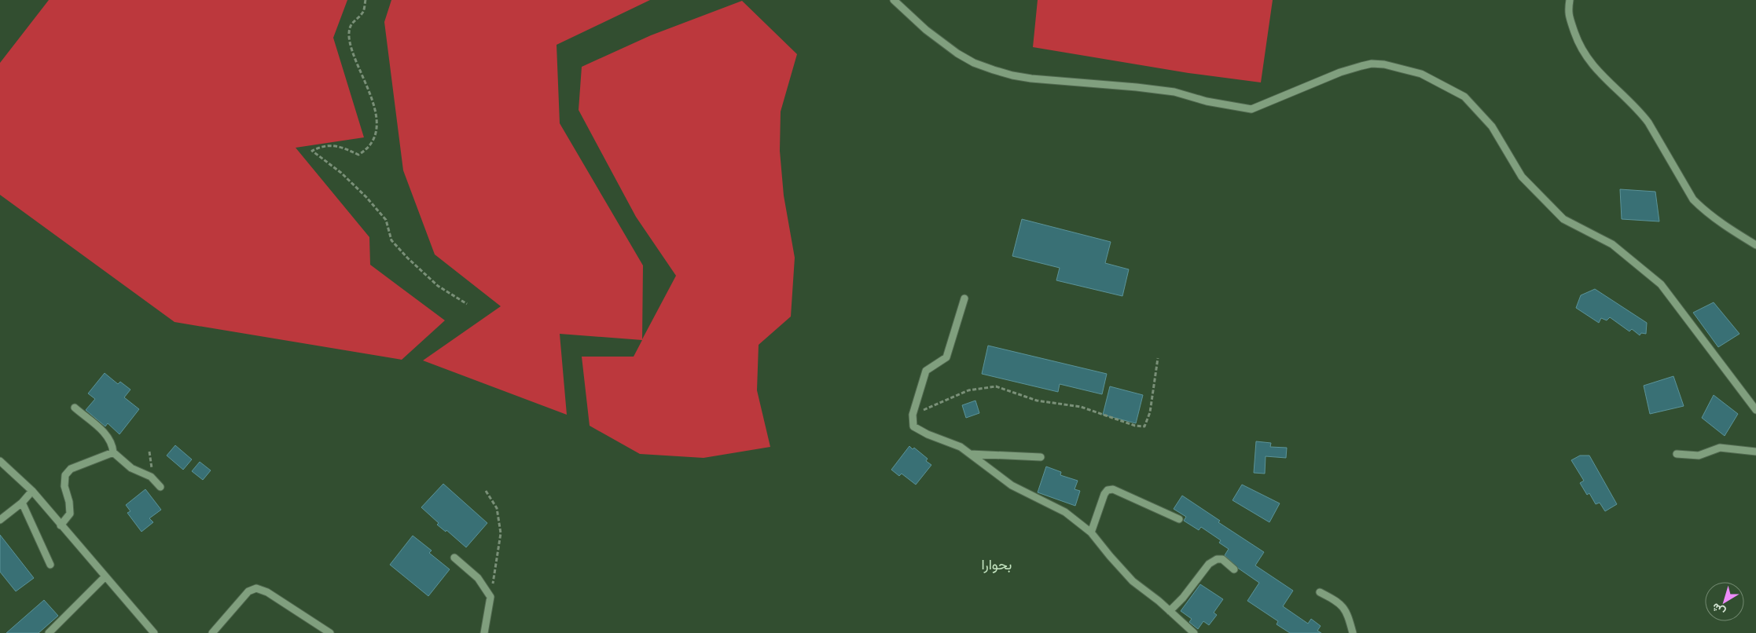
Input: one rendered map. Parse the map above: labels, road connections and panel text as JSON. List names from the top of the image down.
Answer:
{
  "districts": ["بحوارا"],
  "north": "bottom left"
}
